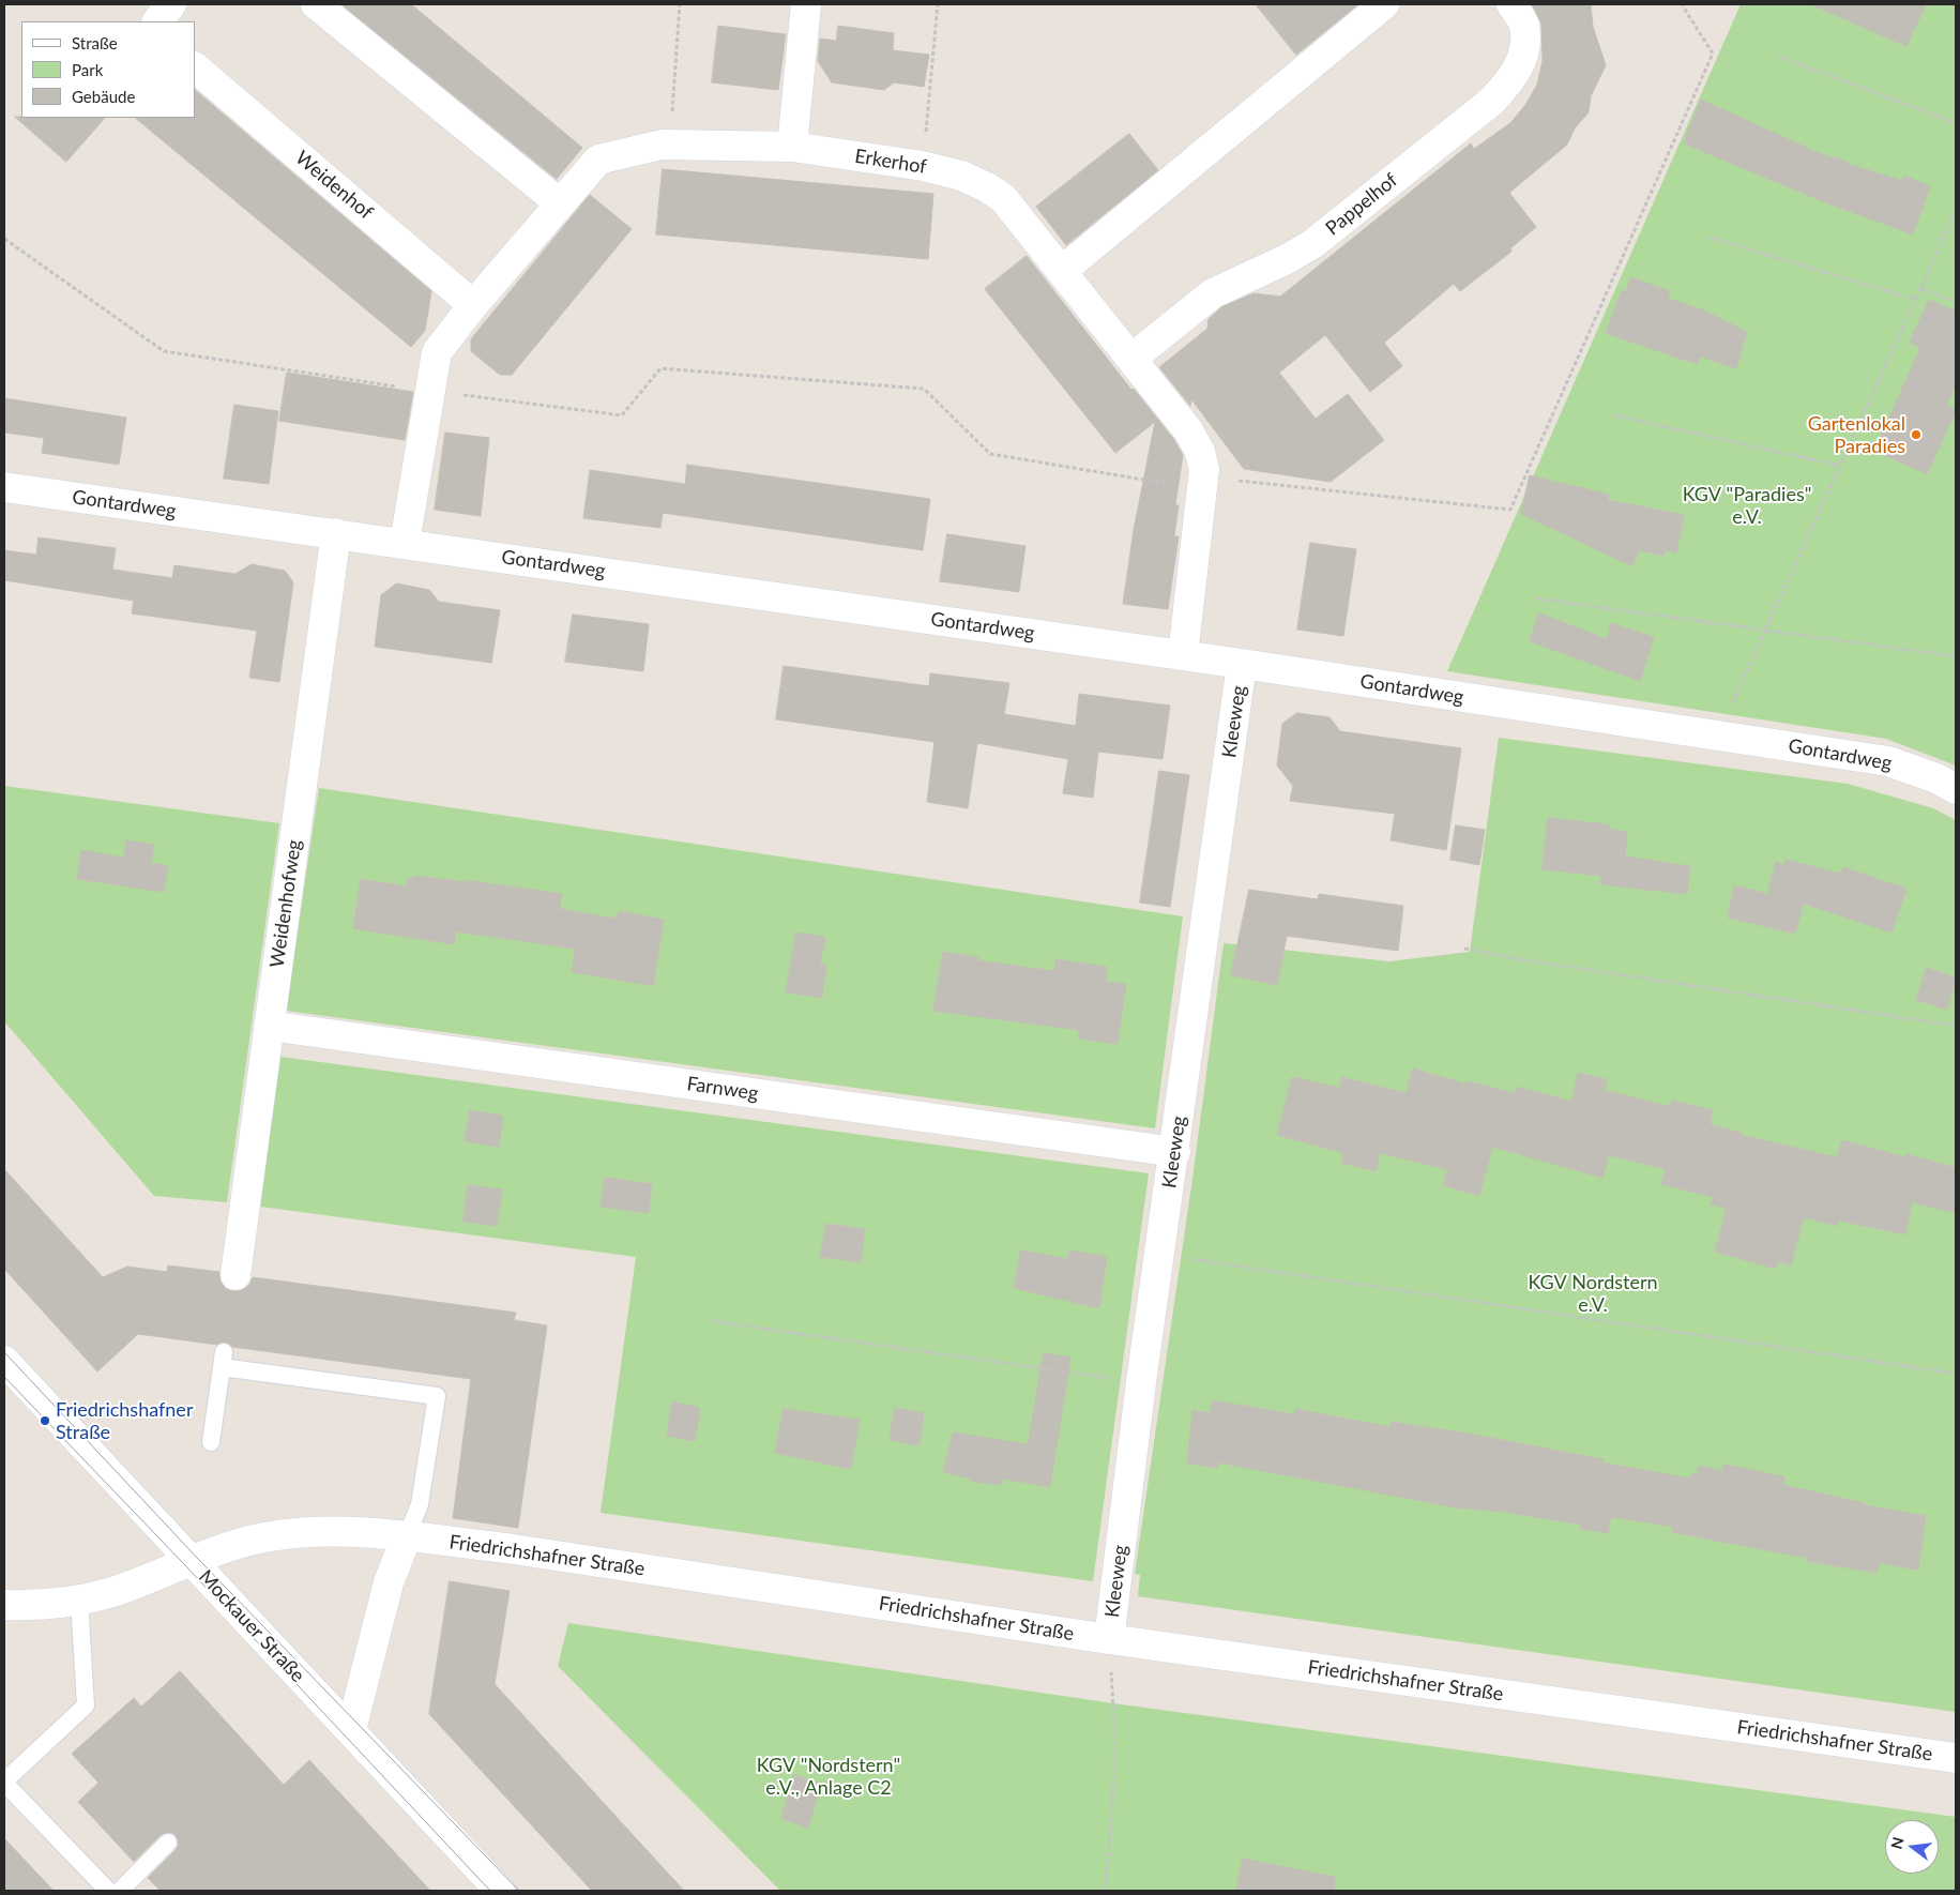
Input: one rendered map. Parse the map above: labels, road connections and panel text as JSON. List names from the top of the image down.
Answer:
{
  "streets": {
    "street": [
      "Erkerhof",
      "Weidenhof",
      "Pappelhof",
      "Gontardweg",
      "Kleeweg",
      "Weidenhofweg",
      "Farnweg",
      "Friedrichshafner Straße",
      "Mockauer Straße"
    ]
  },
  "crossings": [
    ["Gontardweg", "Kleeweg"],
    ["Gontardweg", "Weidenhofweg"],
    ["Kleeweg", "Farnweg"],
    ["Kleeweg", "Friedrichshafner Straße"],
    ["Weidenhofweg", "Farnweg"],
    ["Friedrichshafner Straße", "Mockauer Straße"]
  ],
  "parks": ["KGV \"Paradies\" e.V.", "KGV Nordstern e.V.", "KGV \"Nordstern\" e.V., Anlage C2"],
  "places": ["Gartenlokal Paradies", "Friedrichshafner Straße"],
  "legend": ["Straße", "Park", "Gebäude"],
  "north": "left"
}
